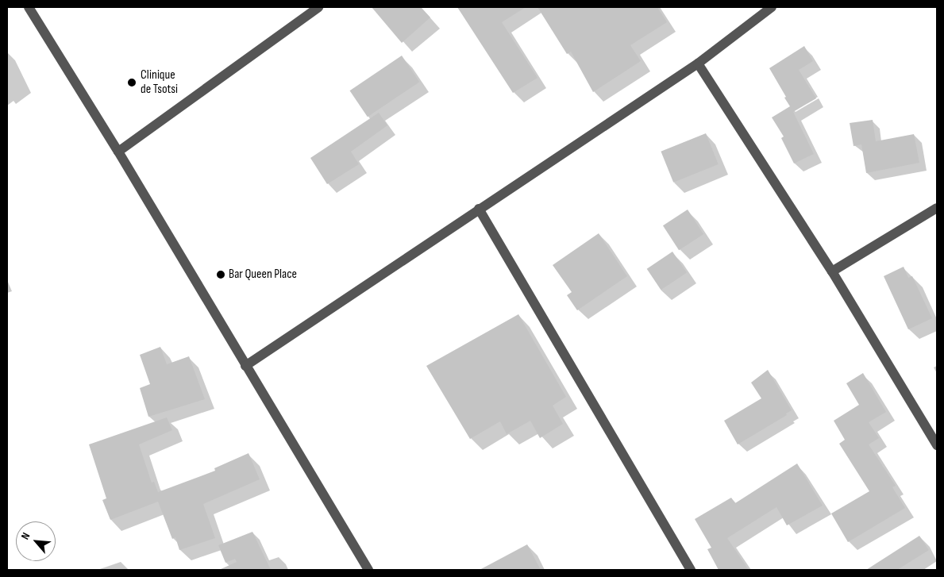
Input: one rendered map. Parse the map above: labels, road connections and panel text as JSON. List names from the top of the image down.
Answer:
{
  "places": ["Clinique de Tsotsi", "Bar Queen Place"],
  "north": "top left"
}
